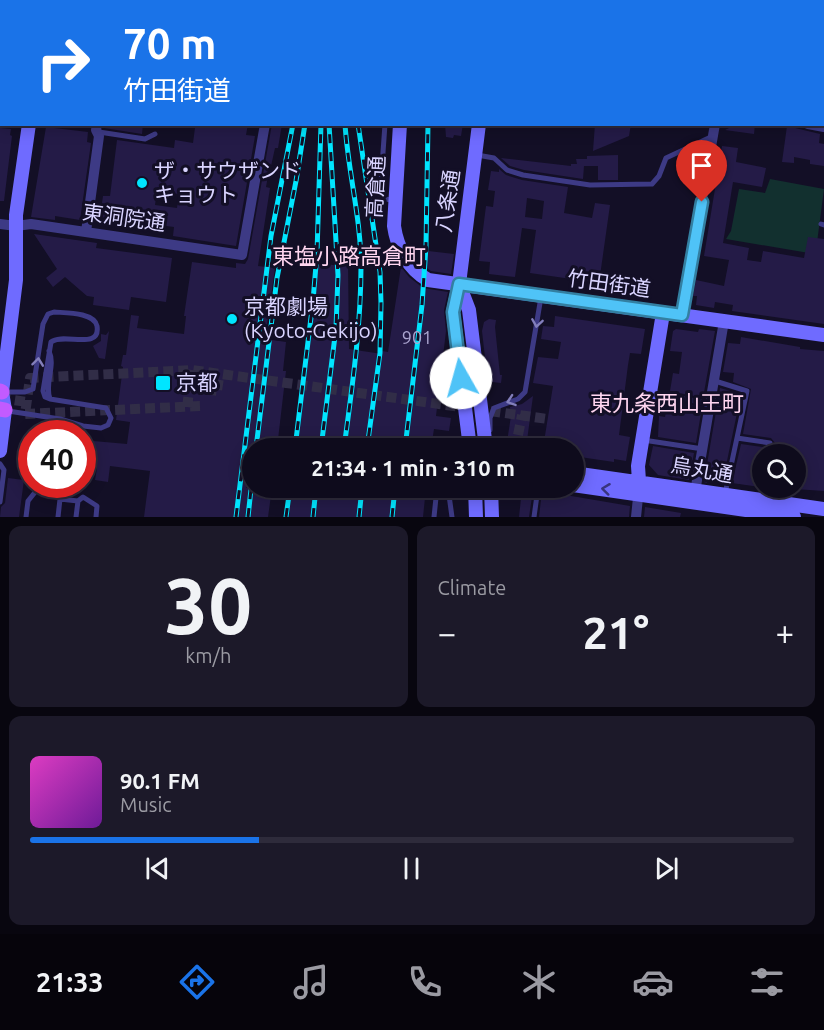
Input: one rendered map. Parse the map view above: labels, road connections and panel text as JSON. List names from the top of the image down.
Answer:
{
  "streets": {
    "street": [
      "高倉通",
      "八条通",
      "東洞院通",
      "竹田街道",
      "烏丸通"
    ]
  },
  "crossings": [
    ["高倉通", "八条通"],
    ["高倉通", "竹田街道"],
    ["八条通", "竹田街道"]
  ],
  "districts": ["東塩小路高倉町", "東九条西山王町"],
  "places": {
    "other": ["ザ・サウザンド キョウト", "京都劇場 (Kyoto-Gekijo)"],
    "transit": ["京都"]
  },
  "house_numbers": ["901"],
  "page": {
    "turn": ["70 m", "竹田街道"],
    "limit": "40",
    "trip": "21:34 · 1 min · 310 m",
    "tile": [
      ["30", "km/h"],
      "Climate"
    ],
    "heat": ["−", "21°", "+"],
    "song": ["90.1 FM", "Music"],
    "tabs": "21:33"
  }
}
